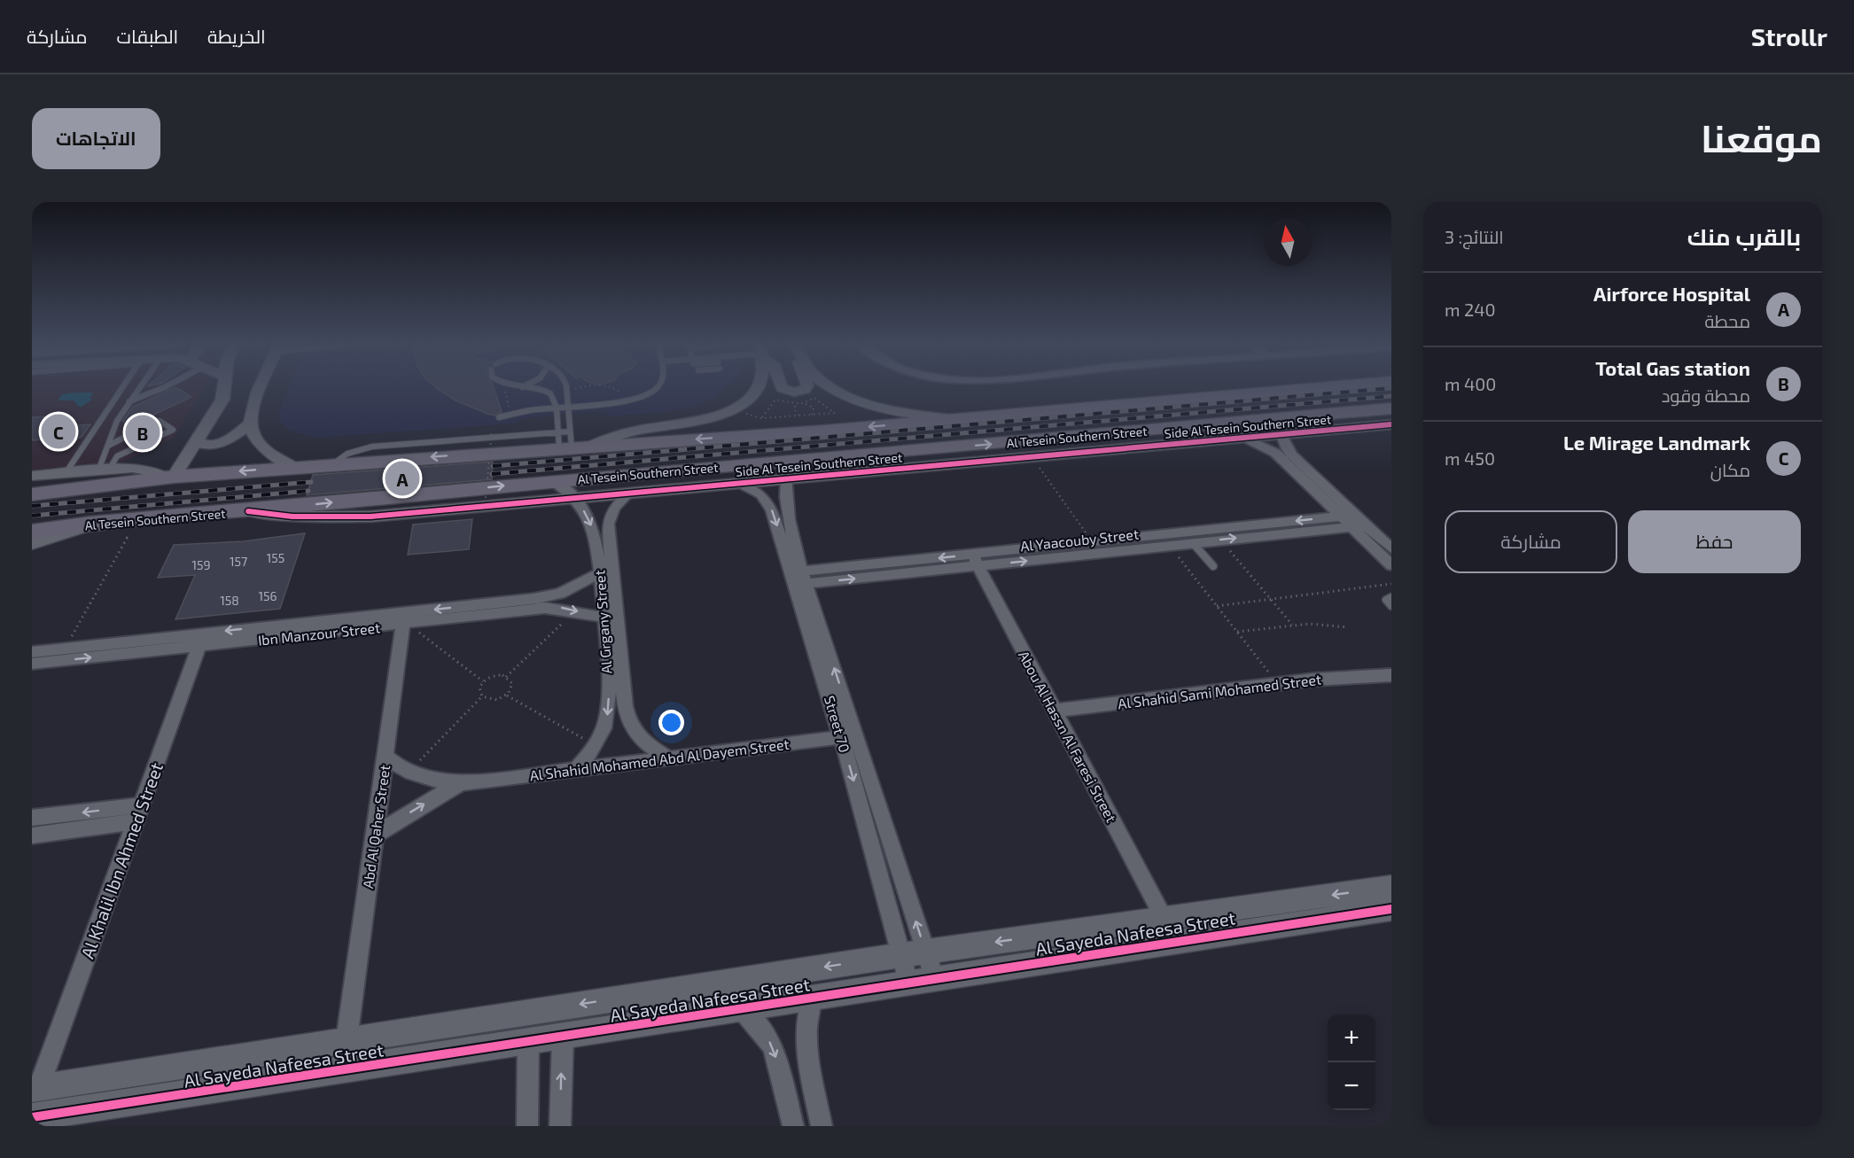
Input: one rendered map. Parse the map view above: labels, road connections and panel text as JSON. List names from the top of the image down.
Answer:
{
  "streets": {
    "highway": ["Al Tesein Southern Street"],
    "street": [
      "Side Al Tesein Southern Street",
      "Al Yaacouby Street",
      "Al Grgany Street",
      "Ibn Manzour Street",
      "Al Shahid Sami Mohamed Street",
      "Street 70",
      "Abou Al Hassn Al Faresi Street",
      "Al Shahid Mohamed Abd Al Dayem Street",
      "Abd Al Qaher Street",
      "Al Khalil Ibn Ahmed Street",
      "Al Sayeda Nafeesa Street"
    ]
  },
  "crossings": [
    ["Side Al Tesein Southern Street", "Al Tesein Southern Street"],
    ["Side Al Tesein Southern Street", "Al Grgany Street"],
    ["Side Al Tesein Southern Street", "Street 70"],
    ["Al Tesein Southern Street", "Al Grgany Street"],
    ["Al Yaacouby Street", "Street 70"],
    ["Al Yaacouby Street", "Abou Al Hassn Al Faresi Street"],
    ["Al Grgany Street", "Ibn Manzour Street"],
    ["Al Grgany Street", "Al Shahid Mohamed Abd Al Dayem Street"],
    ["Ibn Manzour Street", "Abd Al Qaher Street"],
    ["Ibn Manzour Street", "Al Khalil Ibn Ahmed Street"],
    ["Al Shahid Sami Mohamed Street", "Abou Al Hassn Al Faresi Street"],
    ["Street 70", "Al Shahid Mohamed Abd Al Dayem Street"],
    ["Street 70", "Al Sayeda Nafeesa Street"],
    ["Abou Al Hassn Al Faresi Street", "Al Sayeda Nafeesa Street"],
    ["Al Shahid Mohamed Abd Al Dayem Street", "Abd Al Qaher Street"],
    ["Abd Al Qaher Street", "Al Sayeda Nafeesa Street"],
    ["Al Khalil Ibn Ahmed Street", "Al Sayeda Nafeesa Street"]
  ],
  "house_numbers": [
    "155",
    "157",
    "159",
    "156",
    "158"
  ],
  "north": "top",
  "page": {
    "header": "Strollr",
    "nav": ["الخريطة", "الطبقات", "مشاركة"],
    "title": "موقعنا",
    "buttons": [
      "الاتجاهات",
      ["حفظ", "مشاركة"]
    ],
    "heading": ["بالقرب منك", "النتائج: 3"],
    "list": [
      {
        "mark": "A",
        "name": "Airforce Hospital",
        "note": "محطة",
        "value": "240 m"
      },
      {
        "mark": "B",
        "name": "Total Gas station",
        "note": "محطة وقود",
        "value": "400 m"
      },
      {
        "mark": "C",
        "name": "Le Mirage Landmark",
        "note": "مكان",
        "value": "450 m"
      }
    ],
    "pins": ["C", "B", "A"],
    "map_buttons": ["+", "−"]
  }
}
